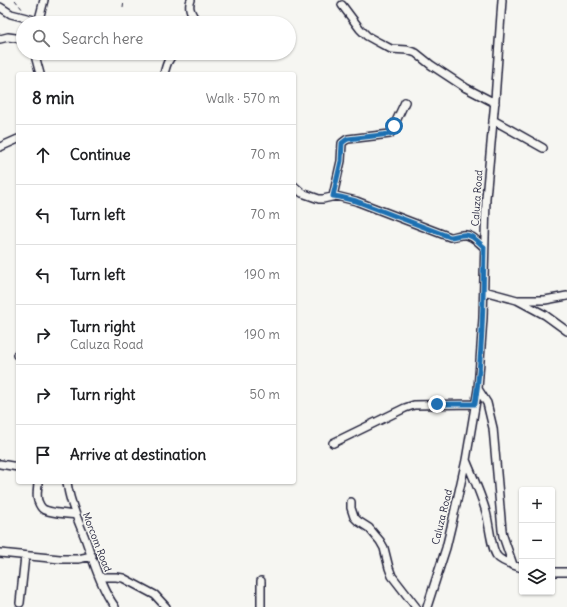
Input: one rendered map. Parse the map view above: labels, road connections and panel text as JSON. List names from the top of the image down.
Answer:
{
  "streets": {
    "street": ["Caluza Road", "Morcom Road"]
  },
  "page": {
    "search": "Search here",
    "heading": ["8 min", "Walk · 570 m"],
    "list": [
      ["Continue", "70 m"],
      ["Turn left", "70 m"],
      ["Turn left", "190 m"],
      ["Turn right", "Caluza Road", "190 m"],
      ["Turn right", "50 m"],
      "Arrive at destination"
    ],
    "map_buttons": ["+", "−"]
  }
}
